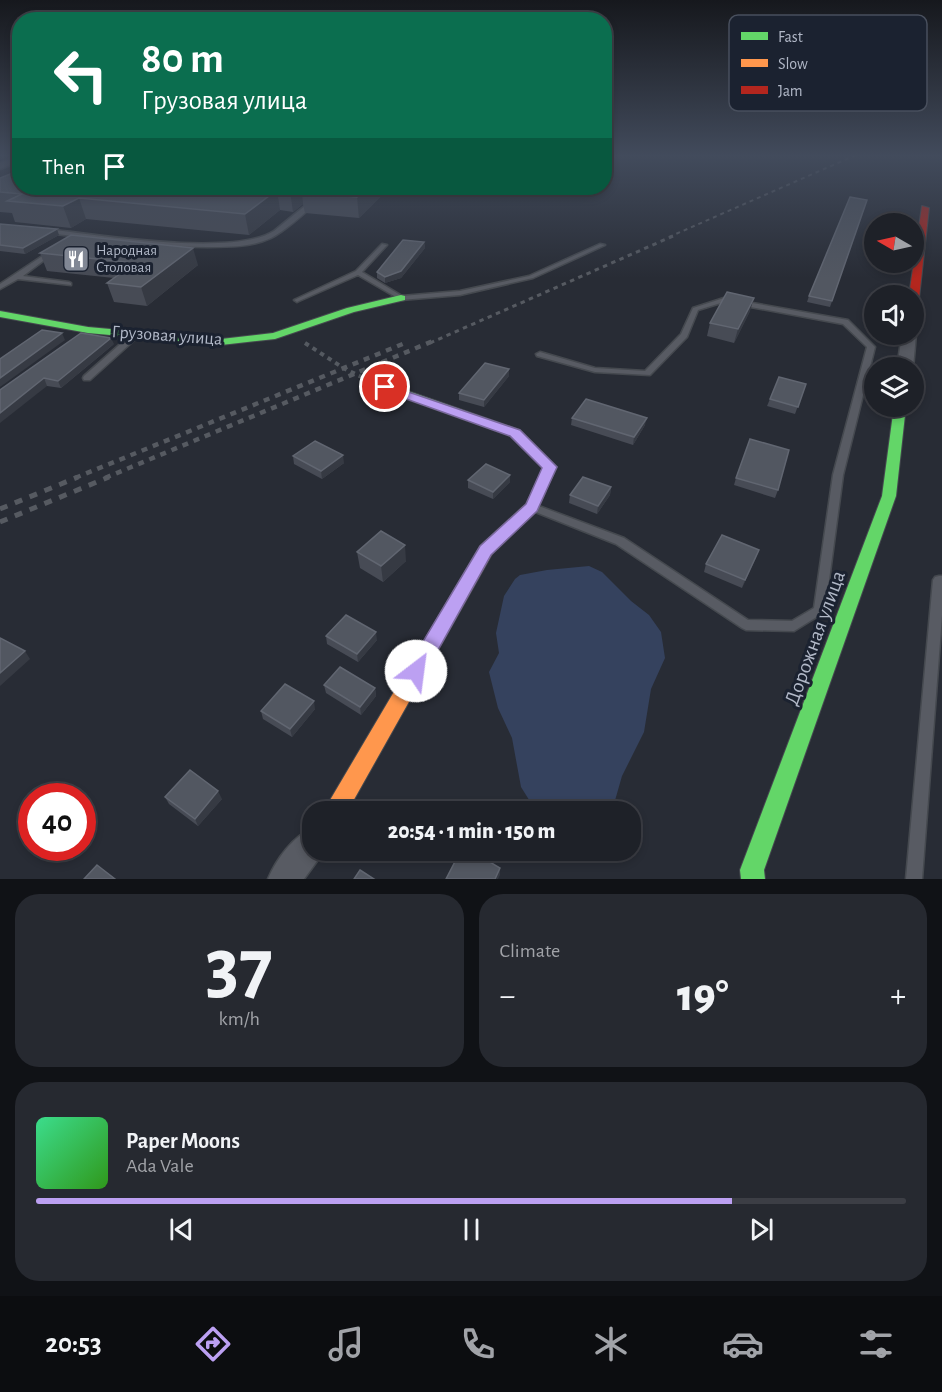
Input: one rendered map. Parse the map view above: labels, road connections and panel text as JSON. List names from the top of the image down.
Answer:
{
  "streets": {
    "street": ["Грузовая улица", "Дорожная улица"]
  },
  "places": {
    "restaurant": ["Народная Столовая"]
  },
  "legend": ["Fast", "Slow", "Jam"],
  "north": "left",
  "page": {
    "turn": ["80 m", "Грузовая улица"],
    "then": "Then",
    "limit": "40",
    "trip": "20:54 · 1 min · 150 m",
    "tile": [
      ["37", "km/h"],
      "Climate"
    ],
    "heat": ["−", "19°", "+"],
    "song": ["Paper Moons", "Ada Vale"],
    "tabs": "20:53"
  }
}
